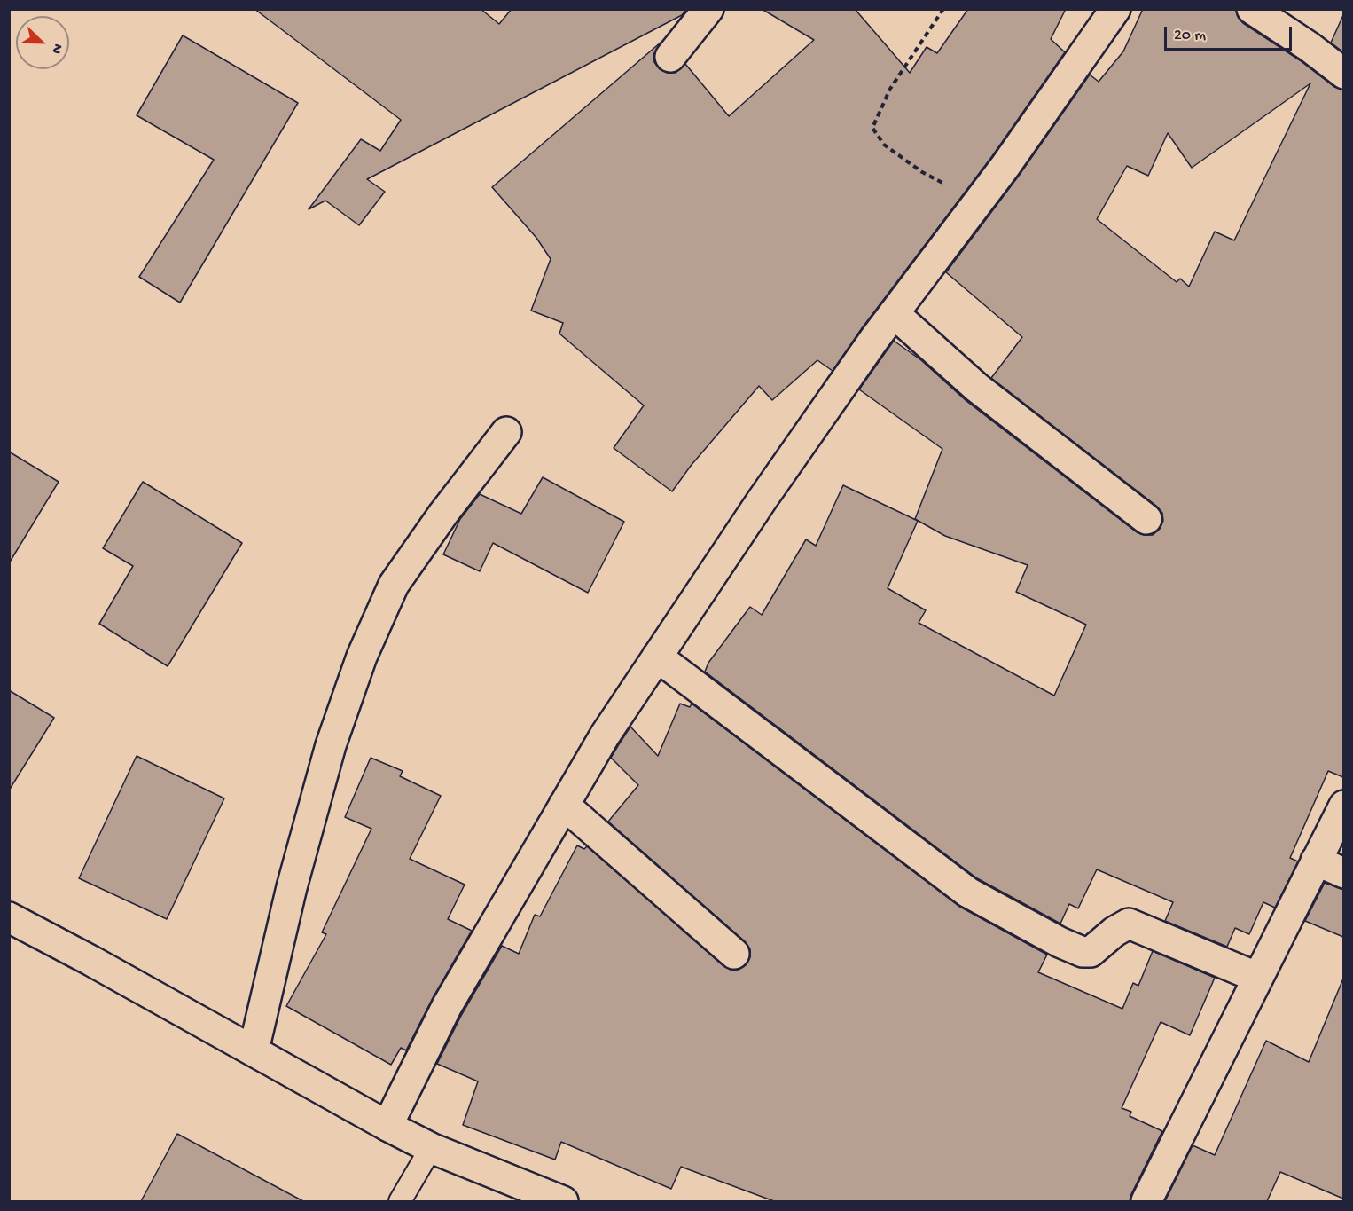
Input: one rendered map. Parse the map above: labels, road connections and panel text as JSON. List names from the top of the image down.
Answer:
{
  "scale_bar": "20 m",
  "north": "bottom right"
}
